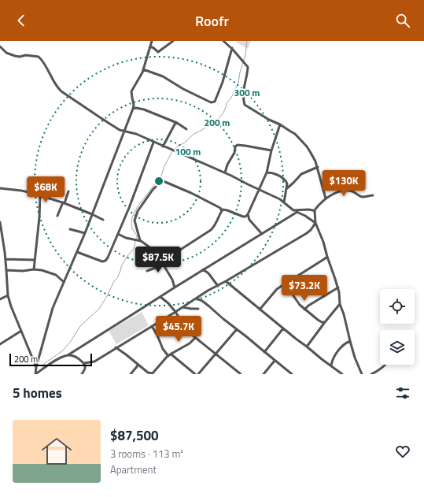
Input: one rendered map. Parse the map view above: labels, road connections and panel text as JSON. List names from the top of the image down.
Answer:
{
  "scale_bar": "200 m",
  "page": {
    "header": "Roofr",
    "price": [
      "$130K",
      "$68K",
      "$87.5K",
      "$73.2K",
      "$45.7K"
    ],
    "scale": "200 m",
    "heading": "5 homes",
    "list": [
      {
        "name": "$87,500",
        "note": "3 rooms · 113 m² · Apartment"
      }
    ]
  },
  "rings": ["300 m", "200 m", "100 m"]
}
